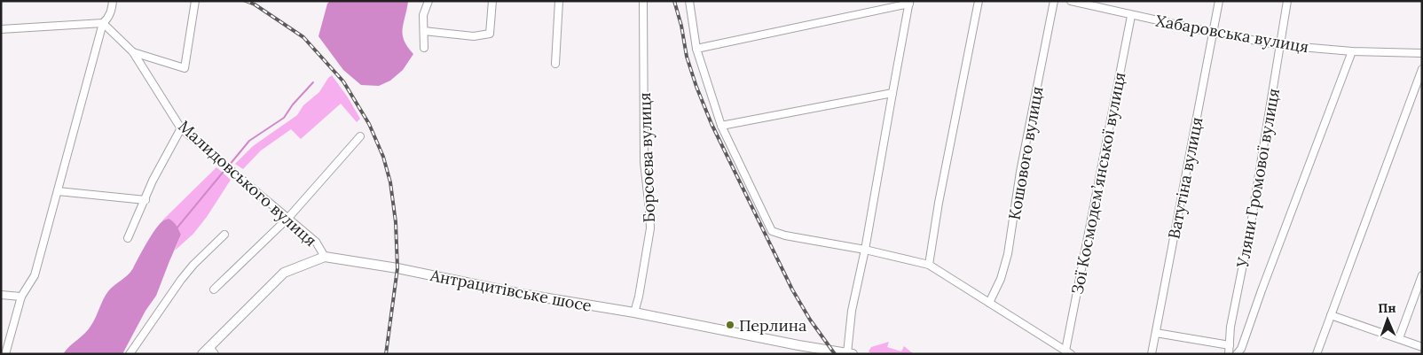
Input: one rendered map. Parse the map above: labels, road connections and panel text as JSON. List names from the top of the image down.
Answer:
{
  "streets": {
    "main road": ["Антрацитівське шосе"],
    "street": [
      "Хабаровська вулиця",
      "Кошового вулиця",
      "Борсоєва вулиця",
      "Ватутіна вулиця",
      "Уляни Громової вулиця",
      "Малидовського вулиця",
      "Зої Космодем’янської вулиця"
    ]
  },
  "crossings": [
    ["Хабаровська вулиця", "Ватутіна вулиця"],
    ["Хабаровська вулиця", "Уляни Громової вулиця"],
    ["Хабаровська вулиця", "Зої Космодем’янської вулиця"],
    ["Борсоєва вулиця", "Антрацитівське шосе"],
    ["Малидовського вулиця", "Антрацитівське шосе"]
  ],
  "places": ["Перлина"],
  "north": "top"
}
